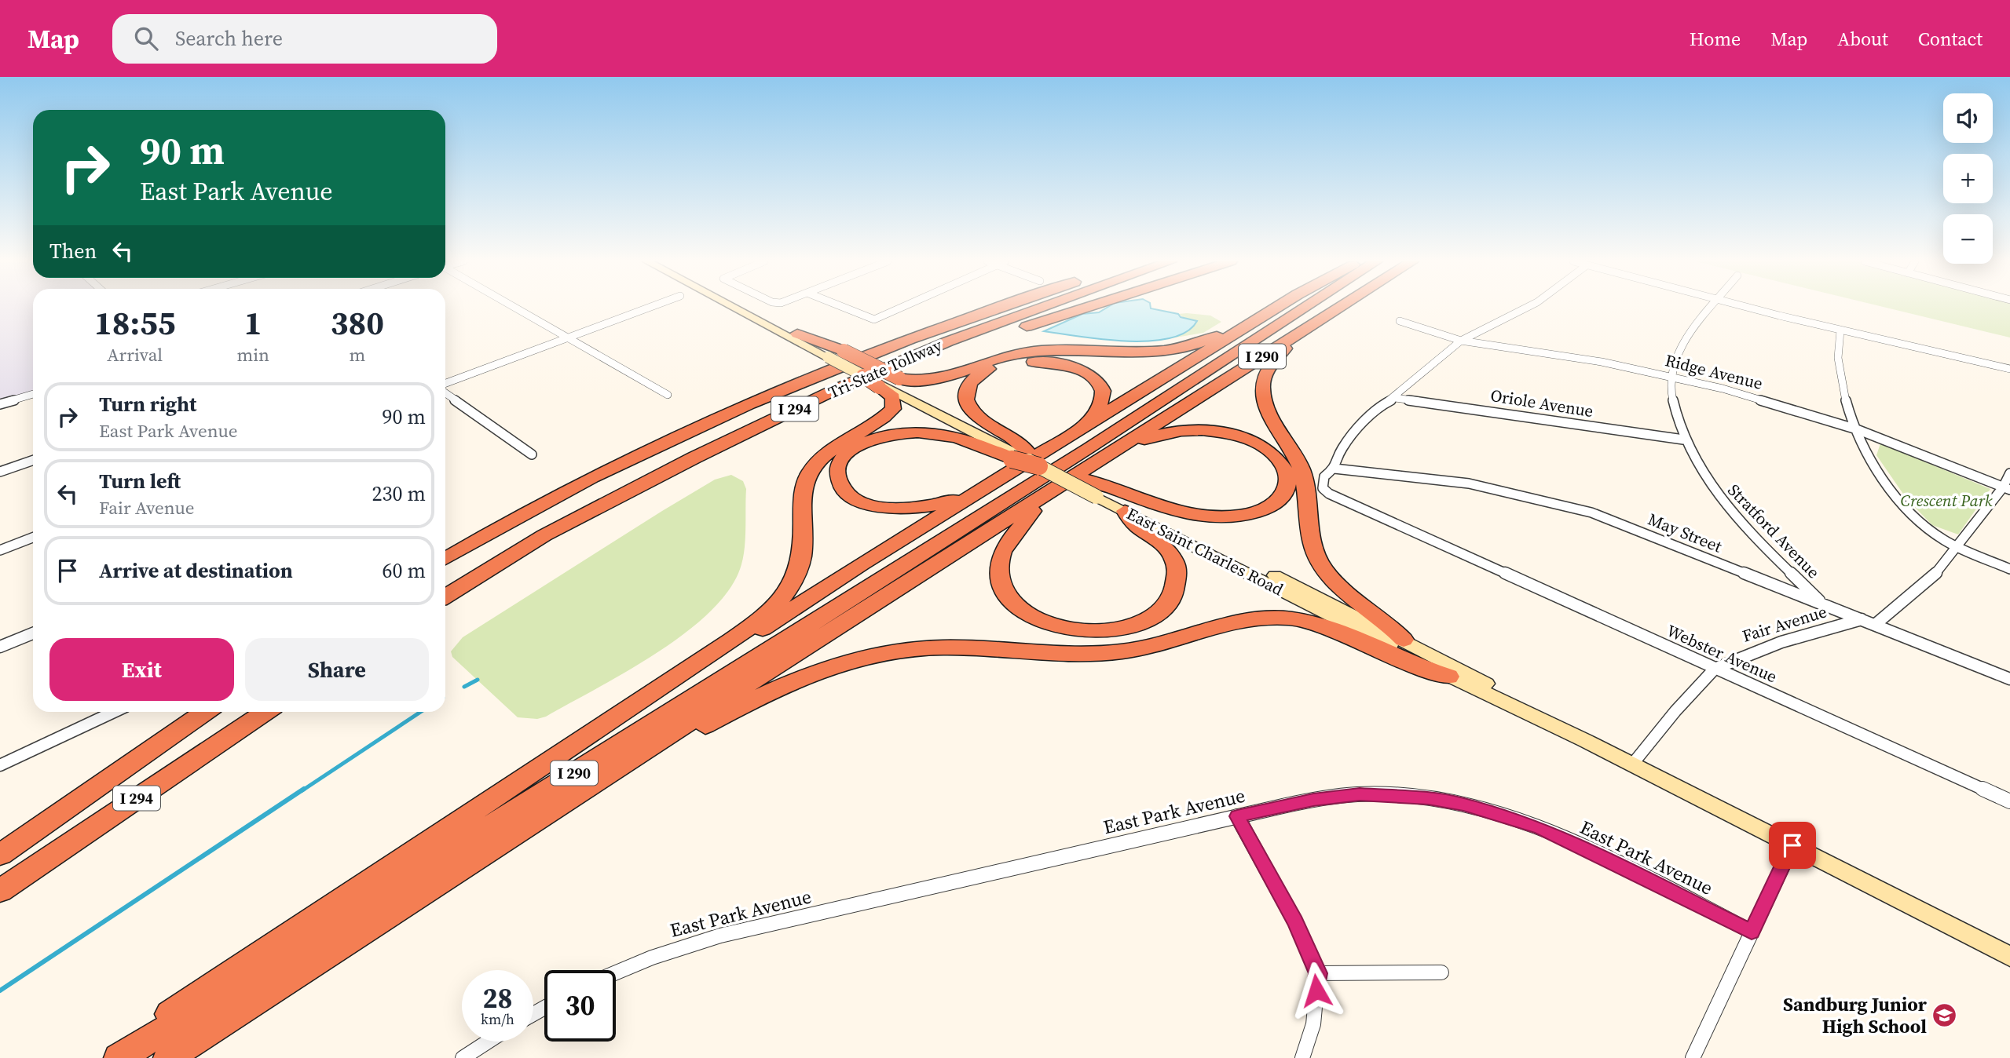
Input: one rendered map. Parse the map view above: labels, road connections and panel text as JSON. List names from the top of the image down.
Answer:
{
  "streets": {
    "highway": ["I 290", "Tri-State Tollway", "I 294"],
    "main road": ["East Saint Charles Road"],
    "street": [
      "Ridge Avenue",
      "Oriole Avenue",
      "Stratford Avenue",
      "May Street",
      "Fair Avenue",
      "Webster Avenue",
      "East Park Avenue"
    ]
  },
  "crossings": [
    ["Ridge Avenue", "Stratford Avenue"],
    ["Oriole Avenue", "Stratford Avenue"],
    ["Stratford Avenue", "May Street"],
    ["May Street", "Fair Avenue"],
    ["May Street", "Webster Avenue"],
    ["East Saint Charles Road", "Fair Avenue"],
    ["Fair Avenue", "Webster Avenue"]
  ],
  "parks": ["Crescent Park"],
  "places": {
    "school or university": ["Sandburg Junior High School"]
  },
  "page": {
    "header": "Map",
    "search": "Search here",
    "nav": [
      "Home",
      "Map",
      "About",
      "Contact"
    ],
    "map_buttons": ["+", "−"],
    "turn": ["90 m", "East Park Avenue"],
    "then": "Then",
    "eta": [
      "18:55",
      "Arrival",
      "1",
      "min",
      "380",
      "m"
    ],
    "list": [
      {
        "name": "Turn right",
        "note": "East Park Avenue",
        "value": "90 m"
      },
      {
        "name": "Turn left",
        "note": "Fair Avenue",
        "value": "230 m"
      },
      {
        "name": "Arrive at destination",
        "value": "60 m"
      }
    ],
    "buttons": ["Exit", "Share"],
    "speed": "28 km/h",
    "limit": "30"
  }
}
